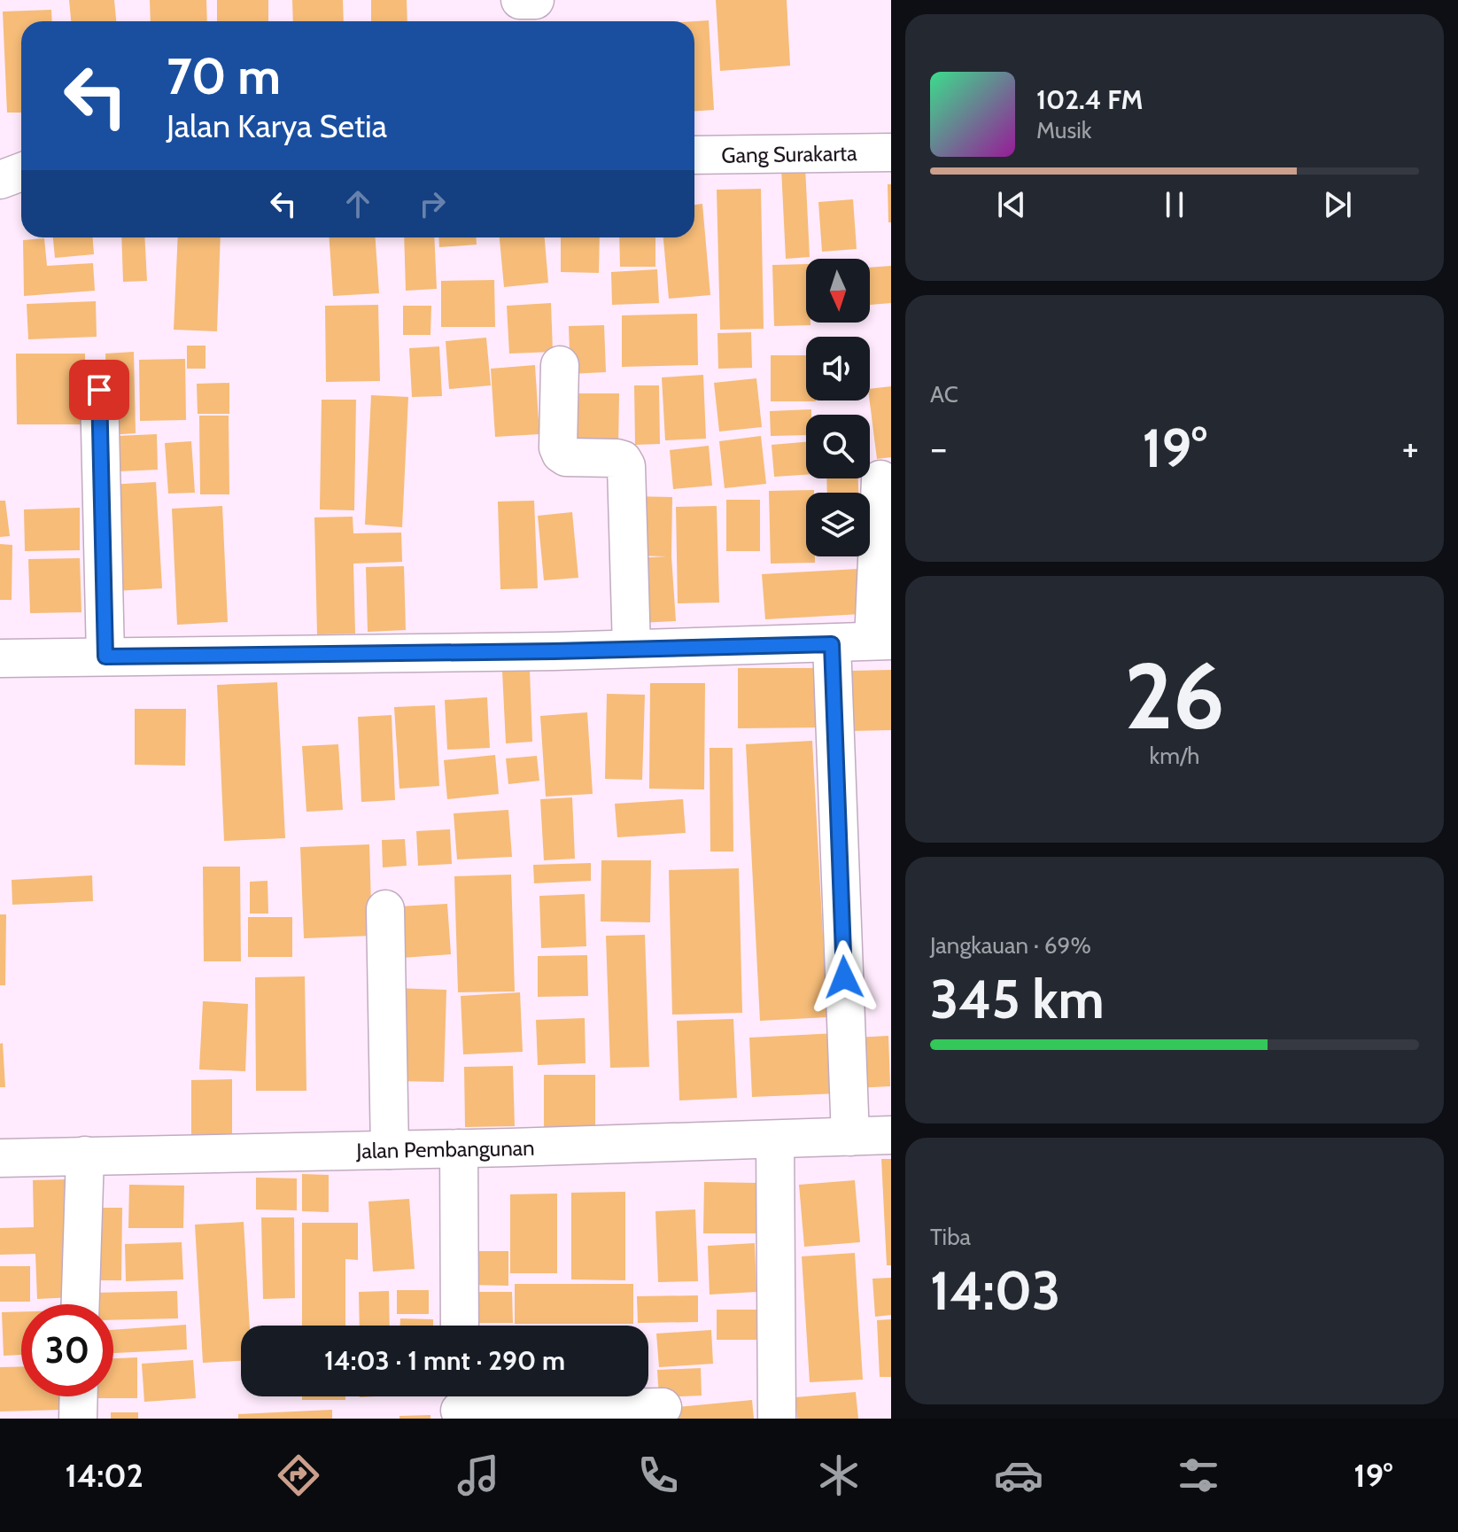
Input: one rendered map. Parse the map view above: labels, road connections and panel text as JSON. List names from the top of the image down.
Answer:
{
  "streets": {
    "street": ["Gang Surakarta", "Jalan Pembangunan"]
  },
  "north": "bottom",
  "page": {
    "turn": ["70 m", "Jalan Karya Setia"],
    "song": ["102.4 FM", "Musik"],
    "tile": [
      "AC",
      ["26", "km/h"],
      ["Jangkauan · 69%", "345 km"],
      ["Tiba", "14:03"]
    ],
    "heat": ["−", "19°", "+"],
    "limit": "30",
    "trip": "14:03 · 1 mnt · 290 m",
    "tabs": ["14:02", "19°"]
  }
}
